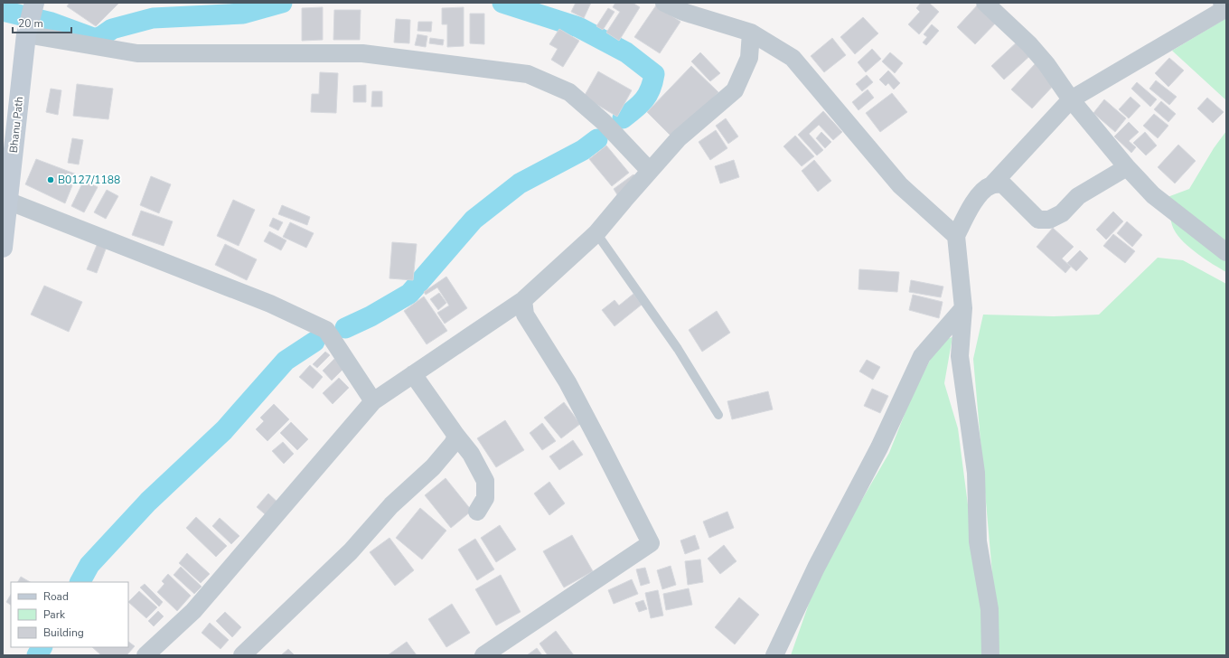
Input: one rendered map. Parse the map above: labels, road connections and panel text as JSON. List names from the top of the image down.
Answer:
{
  "streets": {
    "street": ["Bhanu Path"]
  },
  "places": ["B0127/1188"],
  "legend": ["Road", "Park", "Building"],
  "scale_bar": "20 m"
}
